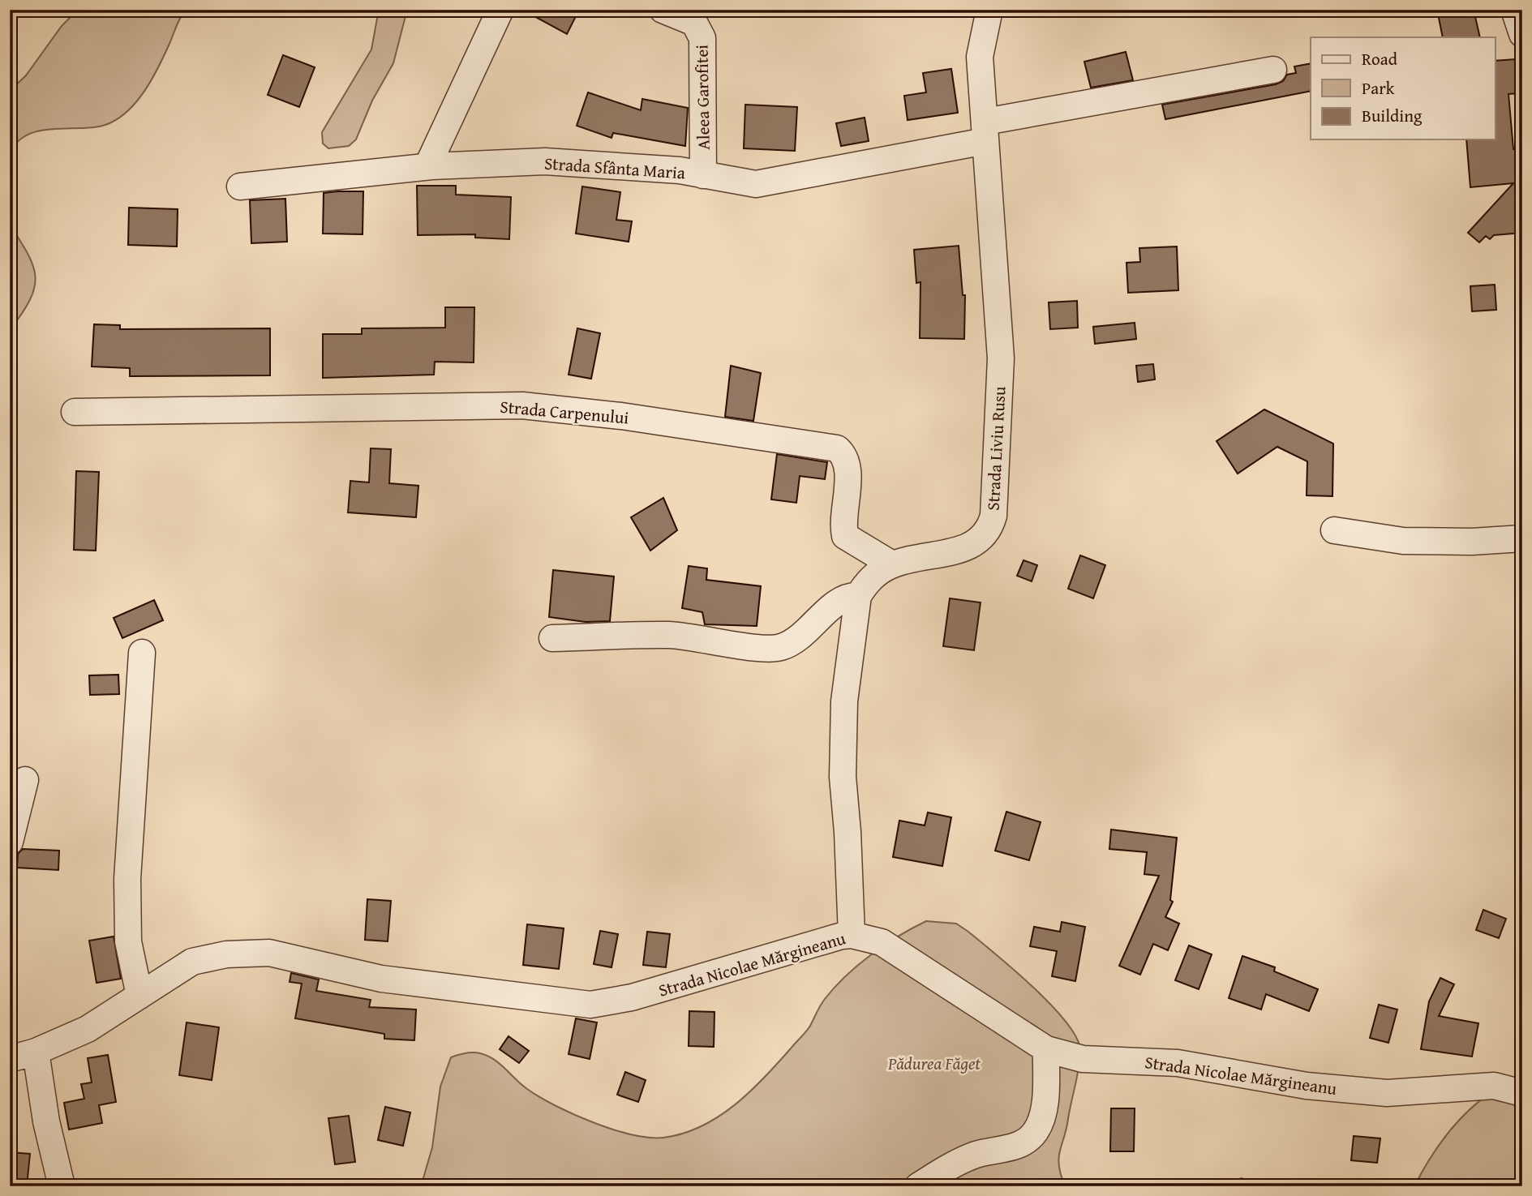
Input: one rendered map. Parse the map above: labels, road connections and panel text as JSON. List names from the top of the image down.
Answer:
{
  "streets": {
    "street": [
      "Aleea Garofitei",
      "Strada Sfânta Maria",
      "Strada Carpenului",
      "Strada Liviu Rusu",
      "Strada Nicolae Mărgineanu"
    ]
  },
  "crossings": [
    ["Aleea Garofitei", "Strada Sfânta Maria"],
    ["Strada Sfânta Maria", "Strada Liviu Rusu"],
    ["Strada Carpenului", "Strada Liviu Rusu"]
  ],
  "parks": ["Pădurea Făget"],
  "legend": ["Road", "Park", "Building"]
}
